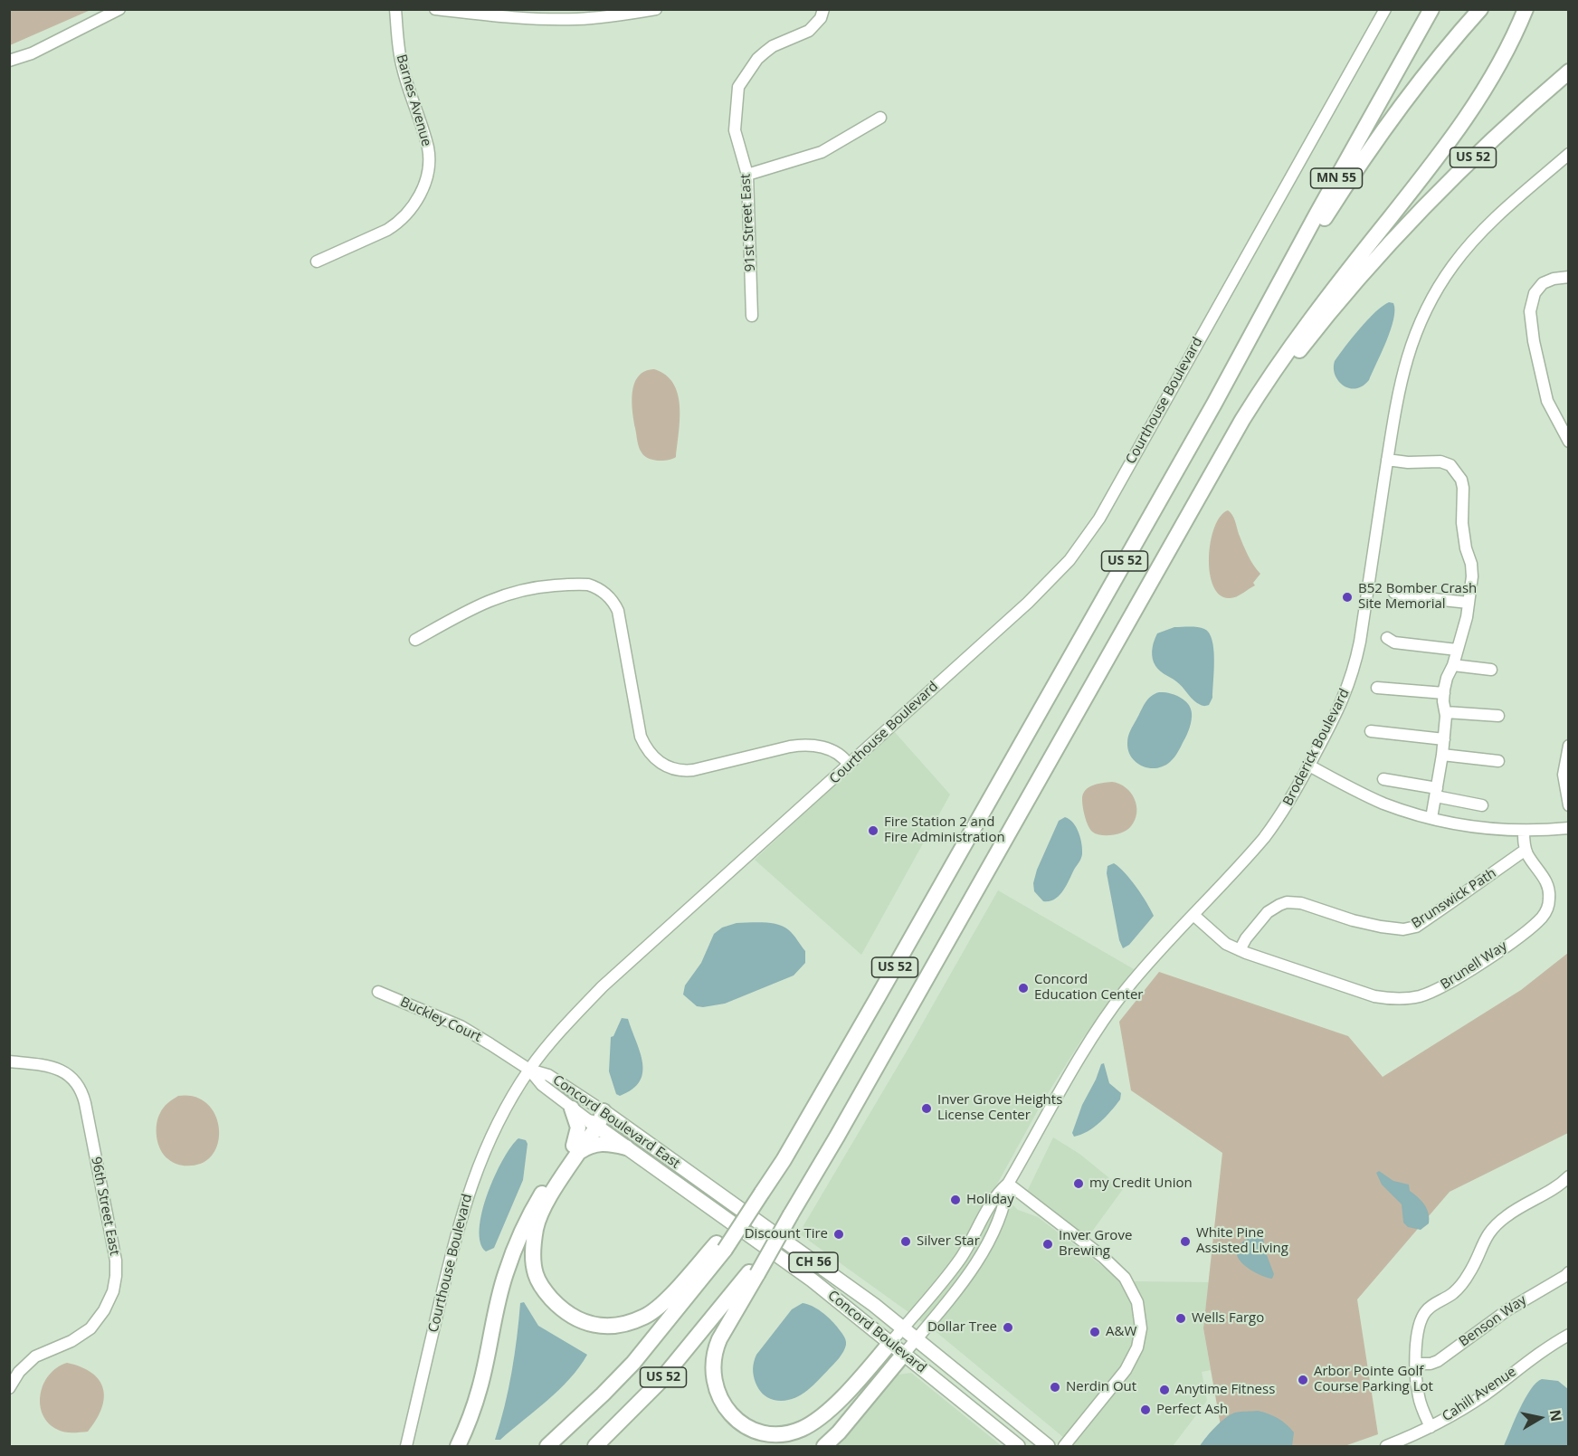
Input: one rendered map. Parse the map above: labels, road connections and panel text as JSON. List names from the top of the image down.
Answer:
{
  "streets": {
    "highway": ["US 52", "MN 55"],
    "main road": ["Concord Boulevard East", "CH 56", "Concord Boulevard"],
    "street": [
      "Barnes Avenue",
      "91st Street East",
      "Courthouse Boulevard",
      "Broderick Boulevard",
      "Brunswick Path",
      "Brunell Way",
      "Buckley Court",
      "96th Street East",
      "Benson Way",
      "Cahill Avenue"
    ]
  },
  "crossings": [
    ["US 52", "MN 55"],
    ["Courthouse Boulevard", "Buckley Court"],
    ["Courthouse Boulevard", "Concord Boulevard East"],
    ["Broderick Boulevard", "Brunell Way"],
    ["Broderick Boulevard", "Concord Boulevard"],
    ["Brunswick Path", "Brunell Way"],
    ["Buckley Court", "Concord Boulevard East"],
    ["Concord Boulevard East", "Concord Boulevard"]
  ],
  "places": [
    "B52 Bomber Crash Site Memorial",
    "Fire Station 2 and Fire Administration",
    "Concord Education Center",
    "Inver Grove Heights License Center",
    "my Credit Union",
    "Holiday",
    "Discount Tire",
    "Silver Star",
    "White Pine Assisted Living",
    "Inver Grove Brewing",
    "Wells Fargo",
    "Dollar Tree",
    "A&W",
    "Arbor Pointe Golf Course Parking Lot",
    "Nerdin Out",
    "Anytime Fitness",
    "Perfect Ash"
  ],
  "north": "right"
}
